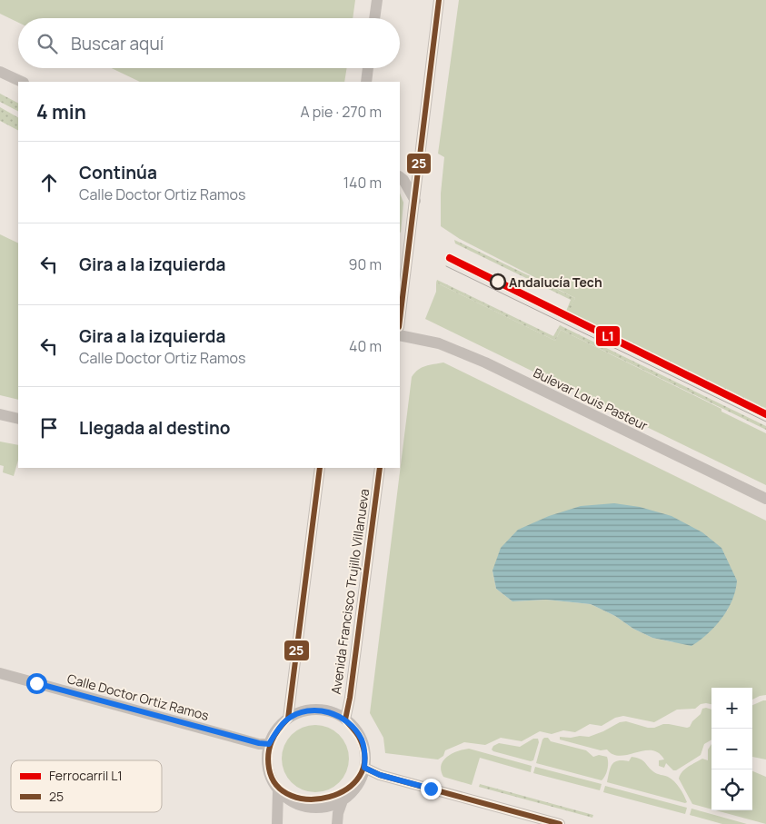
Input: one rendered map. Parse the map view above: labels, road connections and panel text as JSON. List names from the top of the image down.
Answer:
{
  "streets": {
    "street": ["Bulevar Louis Pasteur", "Avenida Francisco Trujillo Villanueva", "Calle Doctor Ortiz Ramos"]
  },
  "crossings": [
    ["Avenida Francisco Trujillo Villanueva", "Calle Doctor Ortiz Ramos"]
  ],
  "places": ["Andalucía Tech"],
  "lines": ["transit line 25", "rail line L1"],
  "legend": ["Ferrocarril L1", "25"],
  "page": {
    "search": "Buscar aquí",
    "heading": ["4 min", "A pie · 270 m"],
    "list": [
      ["Continúa", "Calle Doctor Ortiz Ramos", "140 m"],
      ["Gira a la izquierda", "90 m"],
      ["Gira a la izquierda", "Calle Doctor Ortiz Ramos", "40 m"],
      "Llegada al destino"
    ],
    "map_buttons": ["+", "−"]
  }
}
